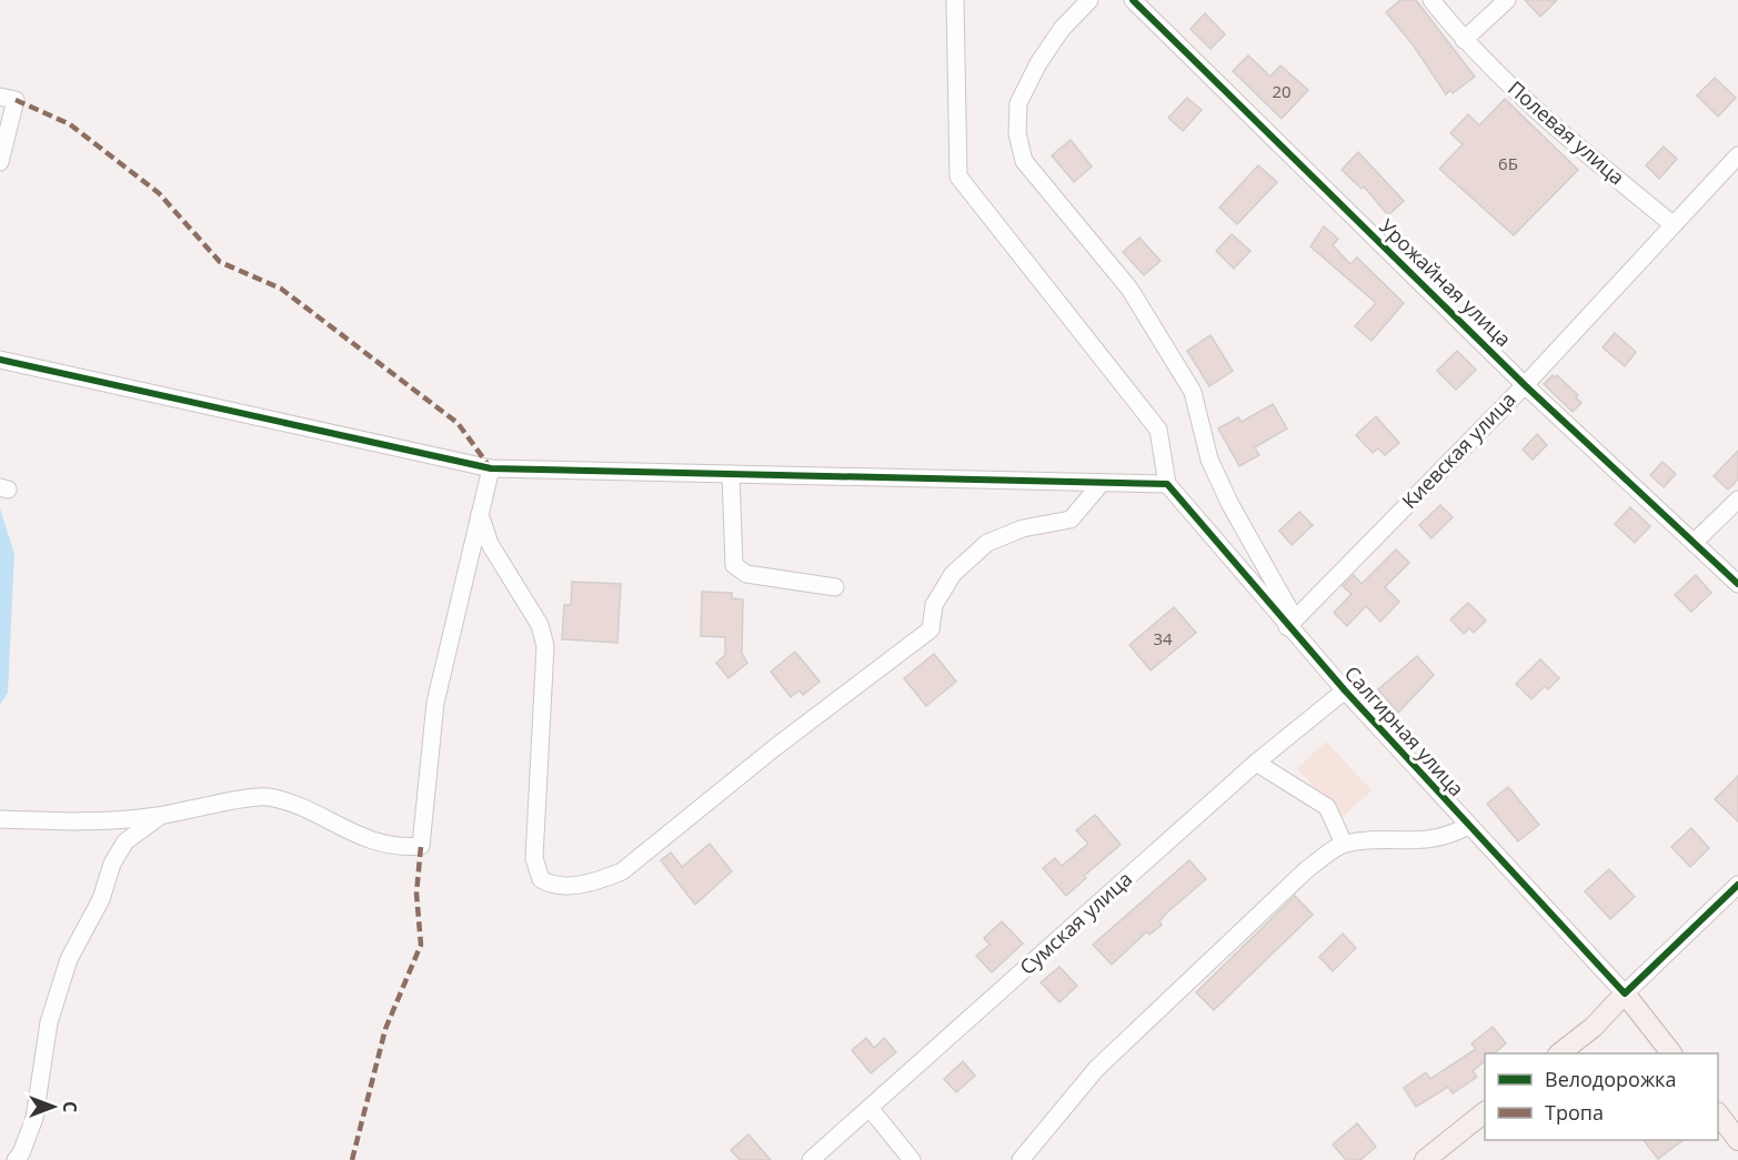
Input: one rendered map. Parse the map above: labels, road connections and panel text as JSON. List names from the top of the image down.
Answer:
{
  "streets": {
    "main road": ["Салгирная улица"],
    "street": [
      "Полевая улица",
      "Урожайная улица",
      "Киевская улица",
      "Сумская улица"
    ]
  },
  "crossings": [
    ["Полевая улица", "Киевская улица"],
    ["Урожайная улица", "Киевская улица"],
    ["Киевская улица", "Салгирная улица"],
    ["Салгирная улица", "Сумская улица"]
  ],
  "house_numbers": ["20", "6Б", "34"],
  "legend": ["Велодорожка", "Тропа"],
  "north": "right"
}
